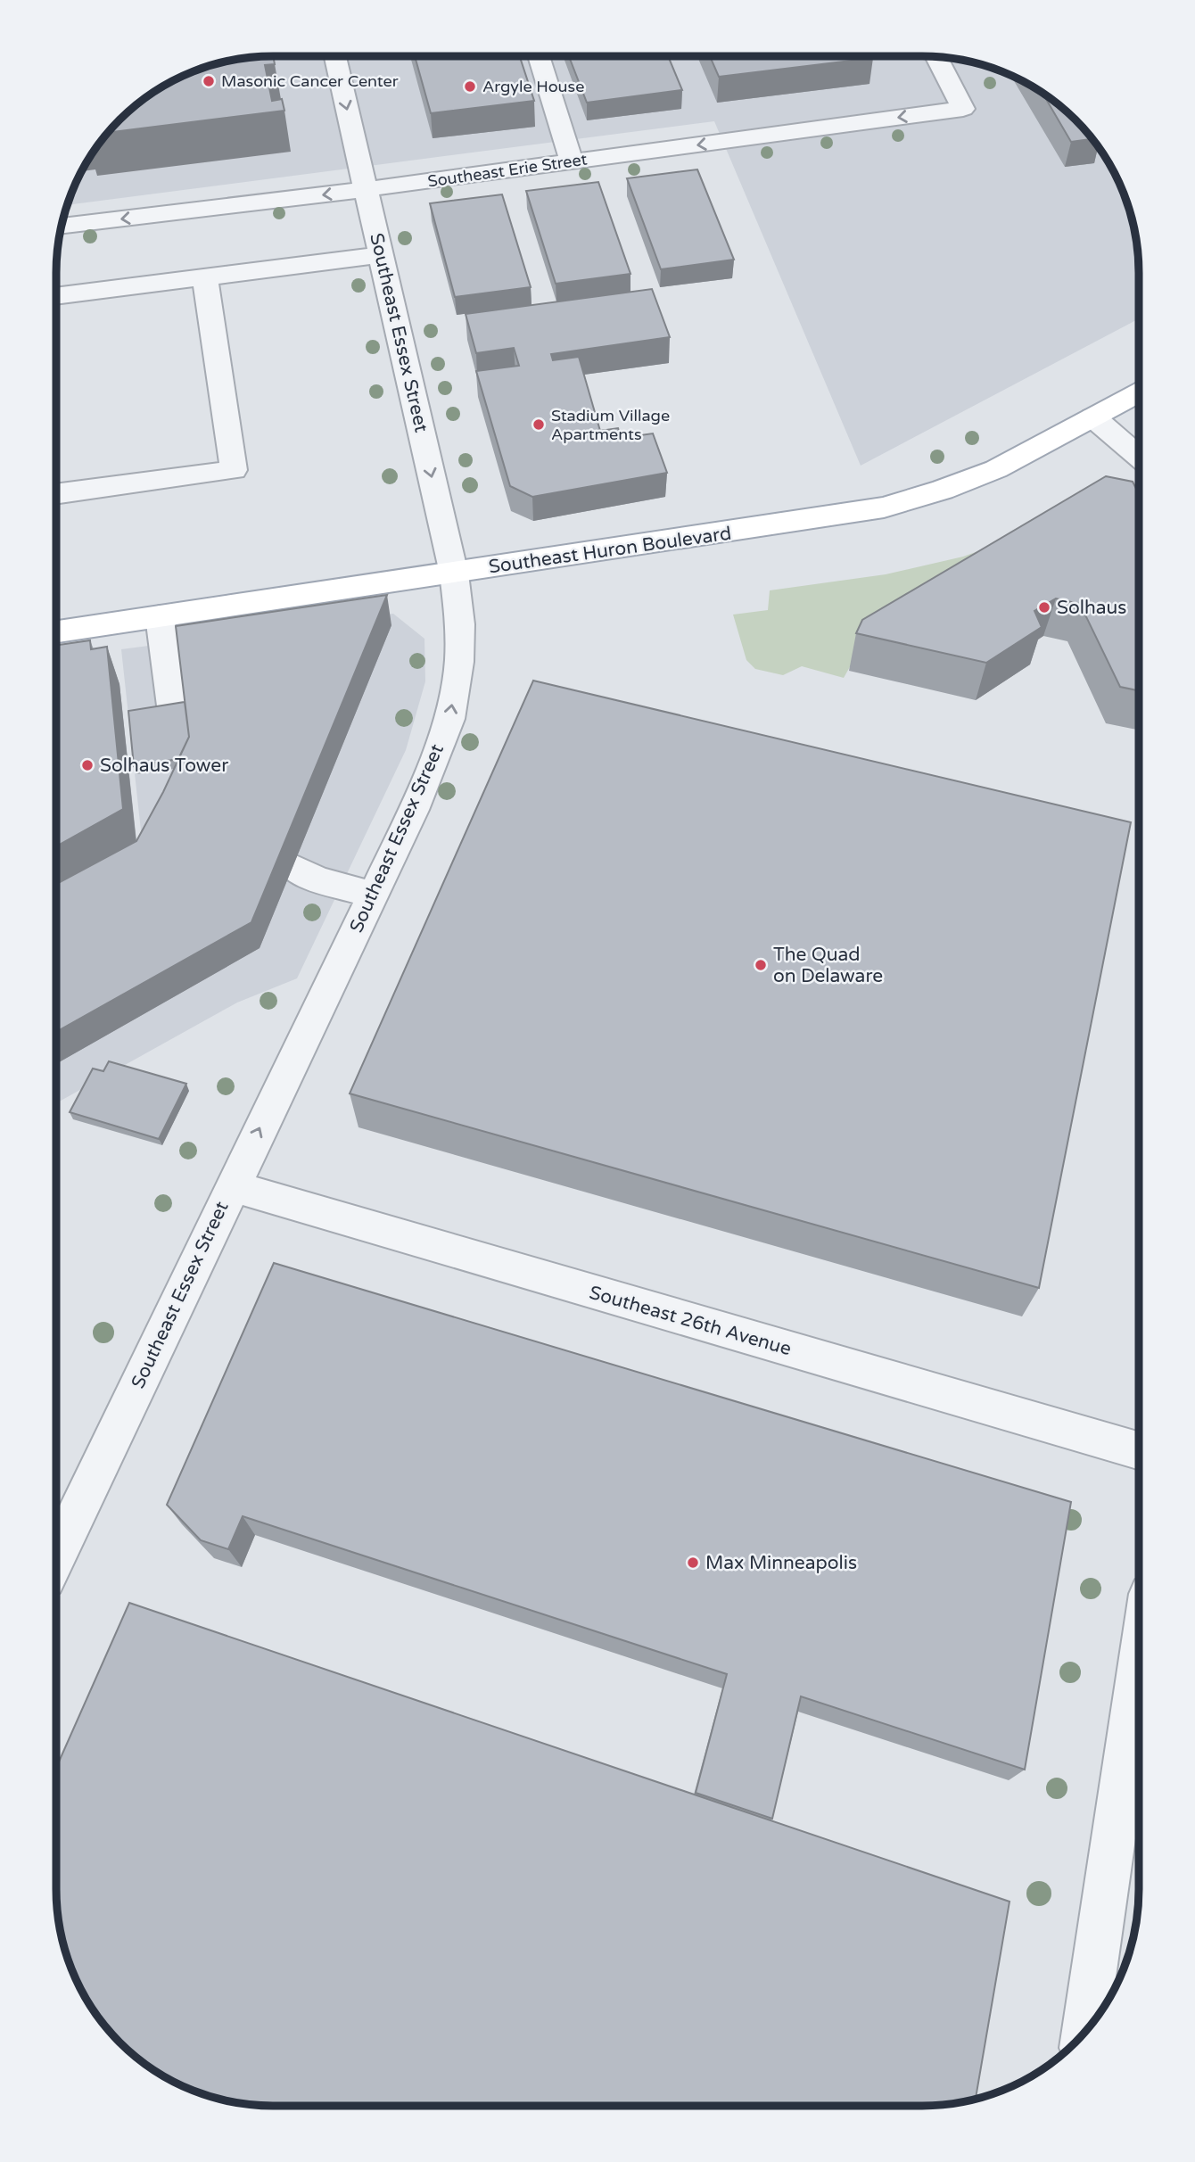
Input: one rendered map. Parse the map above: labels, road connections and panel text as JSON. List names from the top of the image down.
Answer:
{
  "streets": {
    "main road": ["Southeast Huron Boulevard"],
    "street": ["Southeast Erie Street", "Southeast Essex Street", "Southeast 26th Avenue"]
  },
  "crossings": [
    ["Southeast Erie Street", "Southeast Essex Street"],
    ["Southeast Essex Street", "Southeast Huron Boulevard"],
    ["Southeast Essex Street", "Southeast 26th Avenue"]
  ],
  "places": [
    "Masonic Cancer Center",
    "Argyle House",
    "Stadium Village Apartments",
    "Solhaus",
    "Solhaus Tower",
    "The Quad on Delaware",
    "Max Minneapolis"
  ]
}
